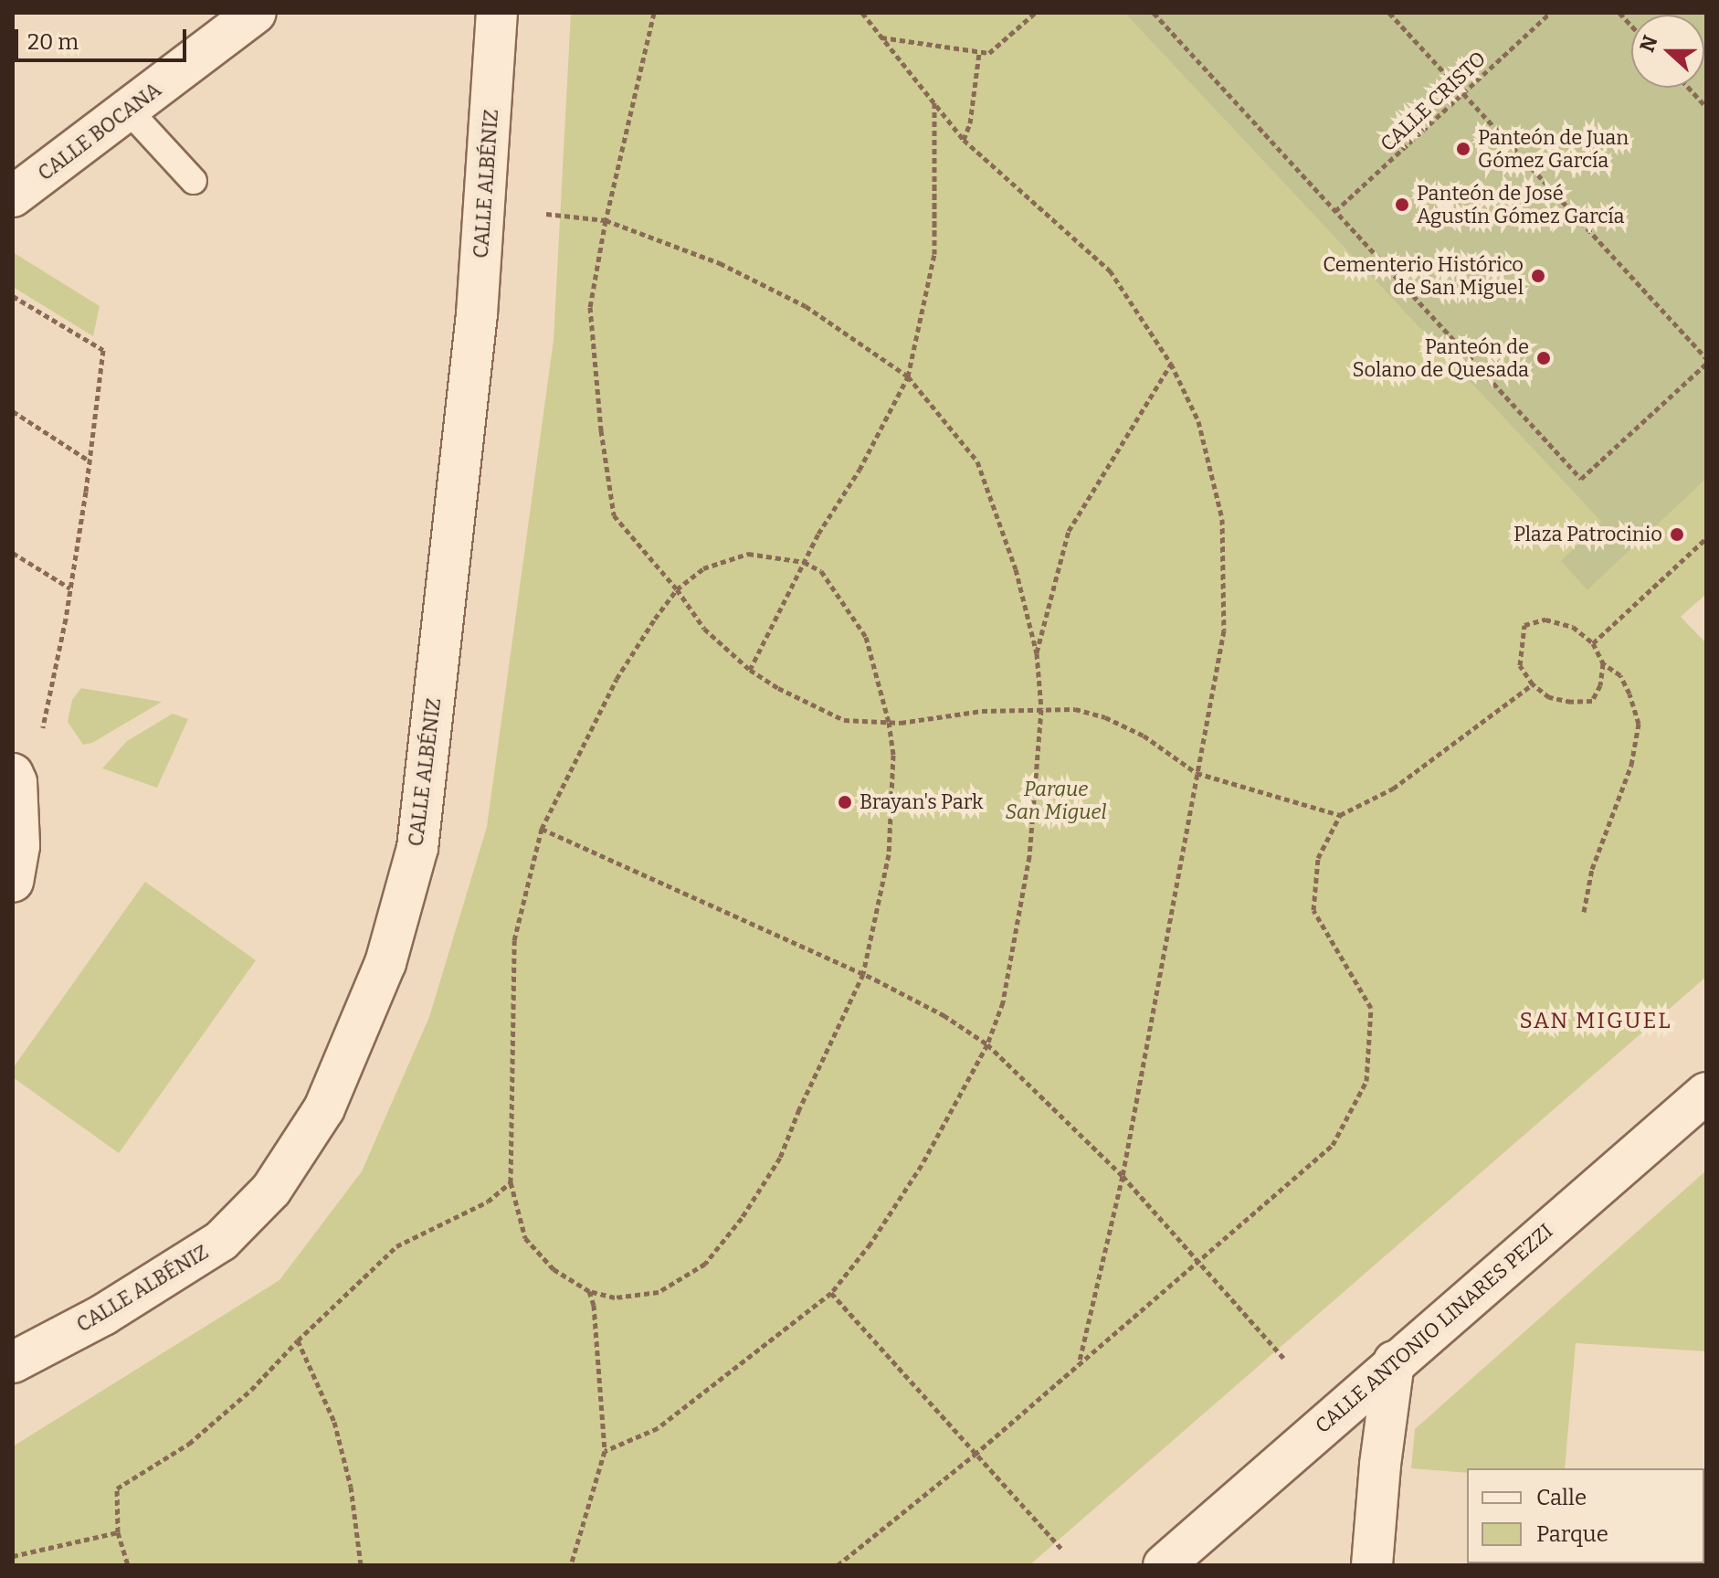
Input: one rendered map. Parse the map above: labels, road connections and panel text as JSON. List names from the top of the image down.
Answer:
{
  "streets": {
    "street": ["CALLE BOCANA", "CALLE ALBÉNIZ", "CALLE ANTONIO LINARES PEZZI"],
    "path": ["CALLE CRISTO"]
  },
  "districts": ["SAN MIGUEL"],
  "parks": ["Parque San Miguel"],
  "places": [
    "Panteón de Juan Gómez García",
    "Panteón de José Agustín Gómez García",
    "Cementerio Histórico de San Miguel",
    "Panteón de Solano de Quesada",
    "Plaza Patrocinio",
    "Brayan's Park"
  ],
  "legend": ["Calle", "Parque"],
  "scale_bar": "20 m",
  "north": "left"
}
